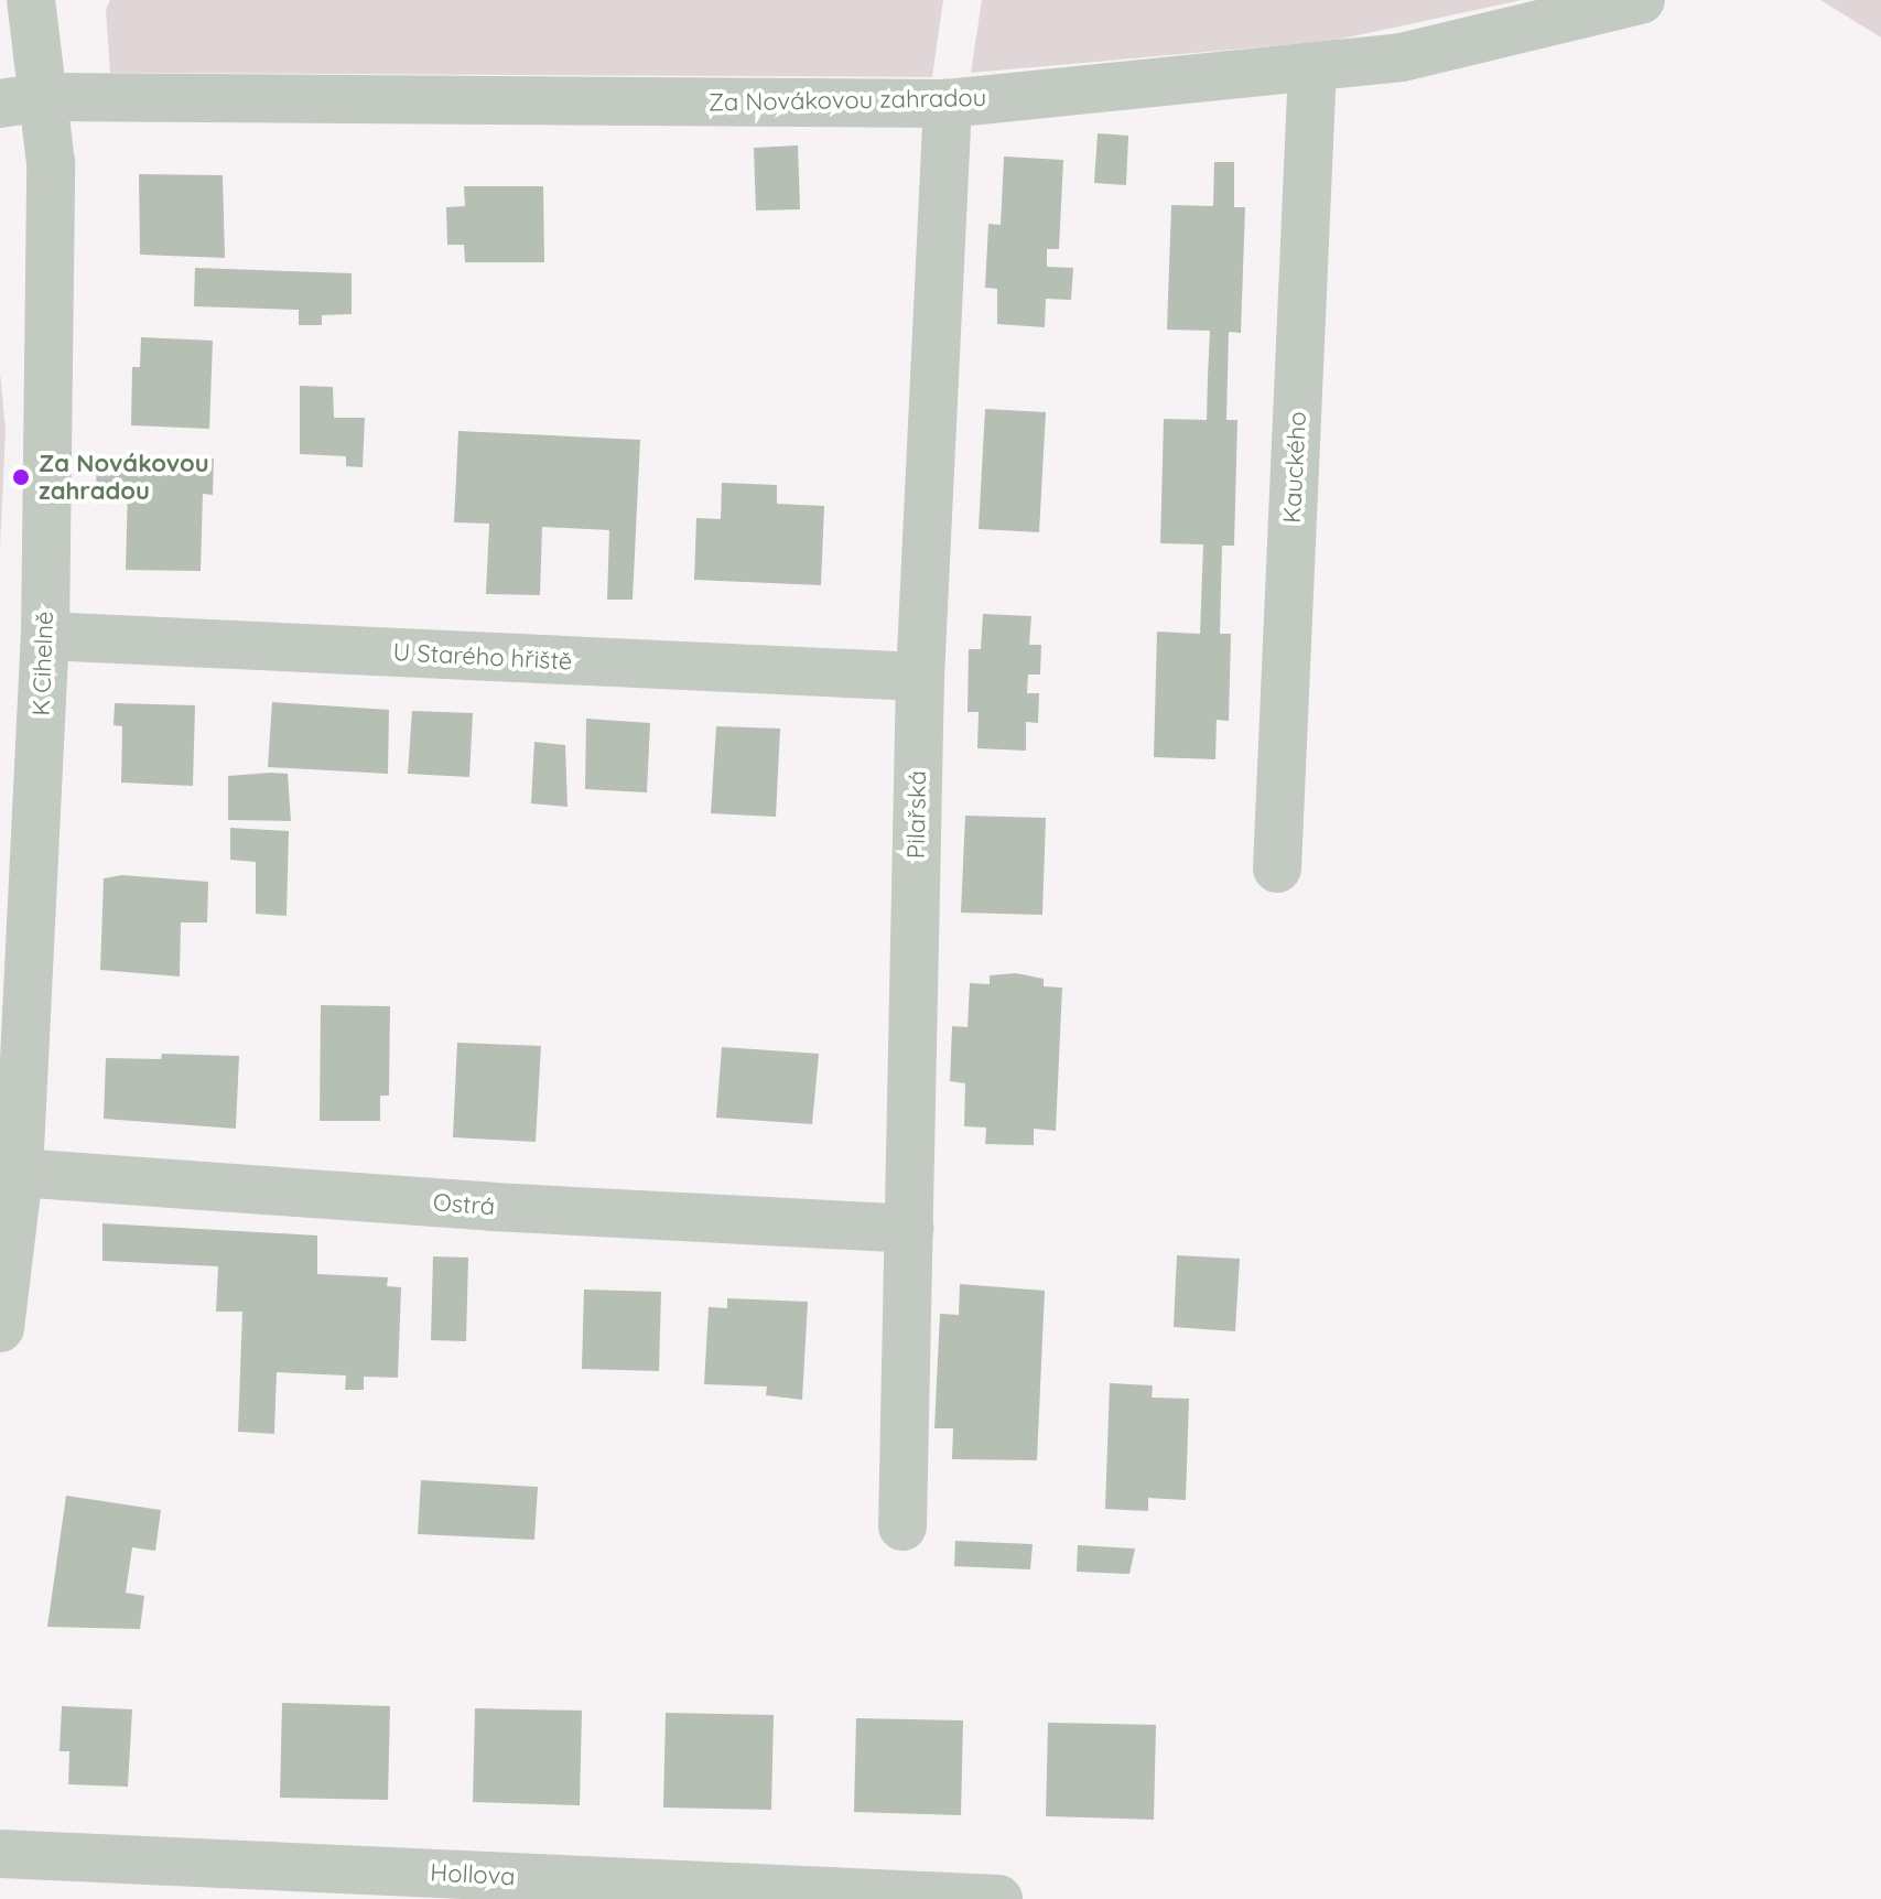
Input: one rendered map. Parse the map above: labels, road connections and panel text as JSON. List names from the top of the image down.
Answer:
{
  "streets": {
    "street": [
      "Za Novákovou zahradou",
      "Kauckého",
      "U Starého hřiště",
      "K Cihelně",
      "Pilařská",
      "Ostrá",
      "Hollova"
    ]
  },
  "crossings": [
    ["Za Novákovou zahradou", "Kauckého"],
    ["Za Novákovou zahradou", "K Cihelně"],
    ["Za Novákovou zahradou", "Pilařská"],
    ["U Starého hřiště", "K Cihelně"],
    ["U Starého hřiště", "Pilařská"],
    ["K Cihelně", "Ostrá"],
    ["Pilařská", "Ostrá"]
  ],
  "places": ["Za Novákovou zahradou"]
}
